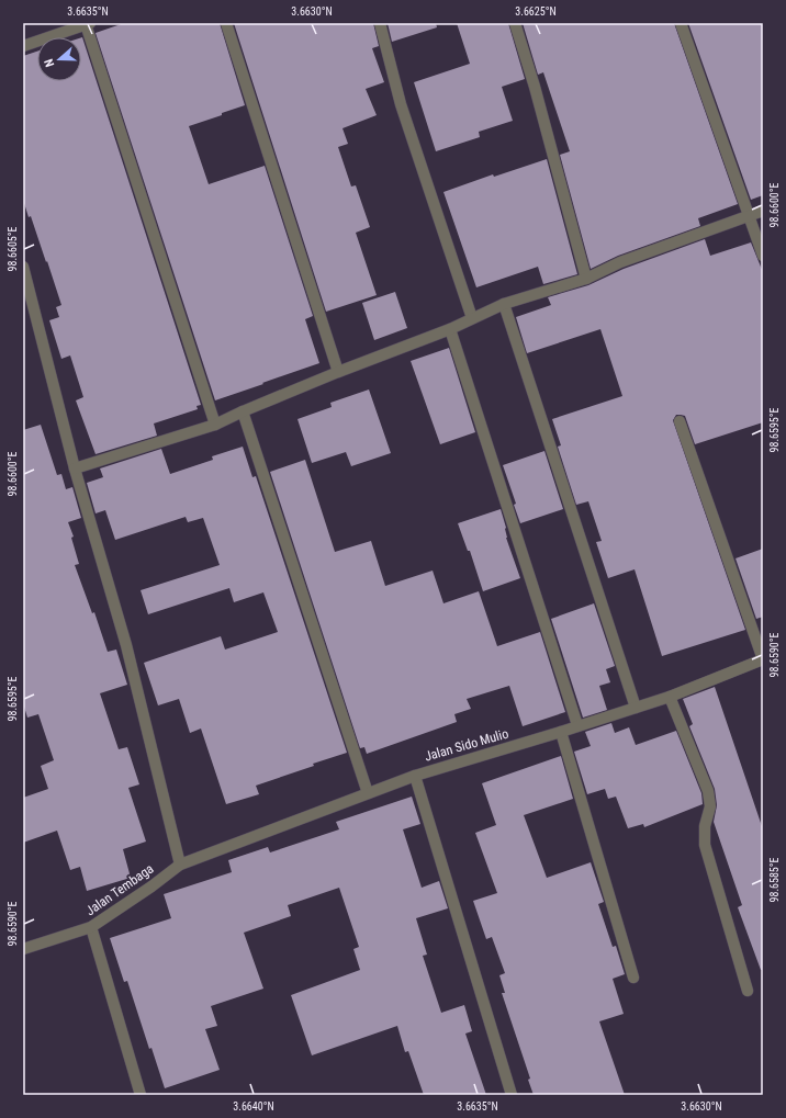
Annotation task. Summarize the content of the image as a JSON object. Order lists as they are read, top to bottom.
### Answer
{
  "streets": {
    "street": ["Jalan Sido Mulio", "Jalan Tembaga"]
  },
  "crossings": [
    ["Jalan Sido Mulio", "Jalan Tembaga"]
  ],
  "north": "left",
  "coordinates": [
    "3.6635°N",
    "3.6630°N",
    "3.6625°N",
    "98.6600°E",
    "98.6605°E",
    "98.6595°E",
    "98.6590°E",
    "98.6585°E",
    "3.6640°N"
  ]
}
